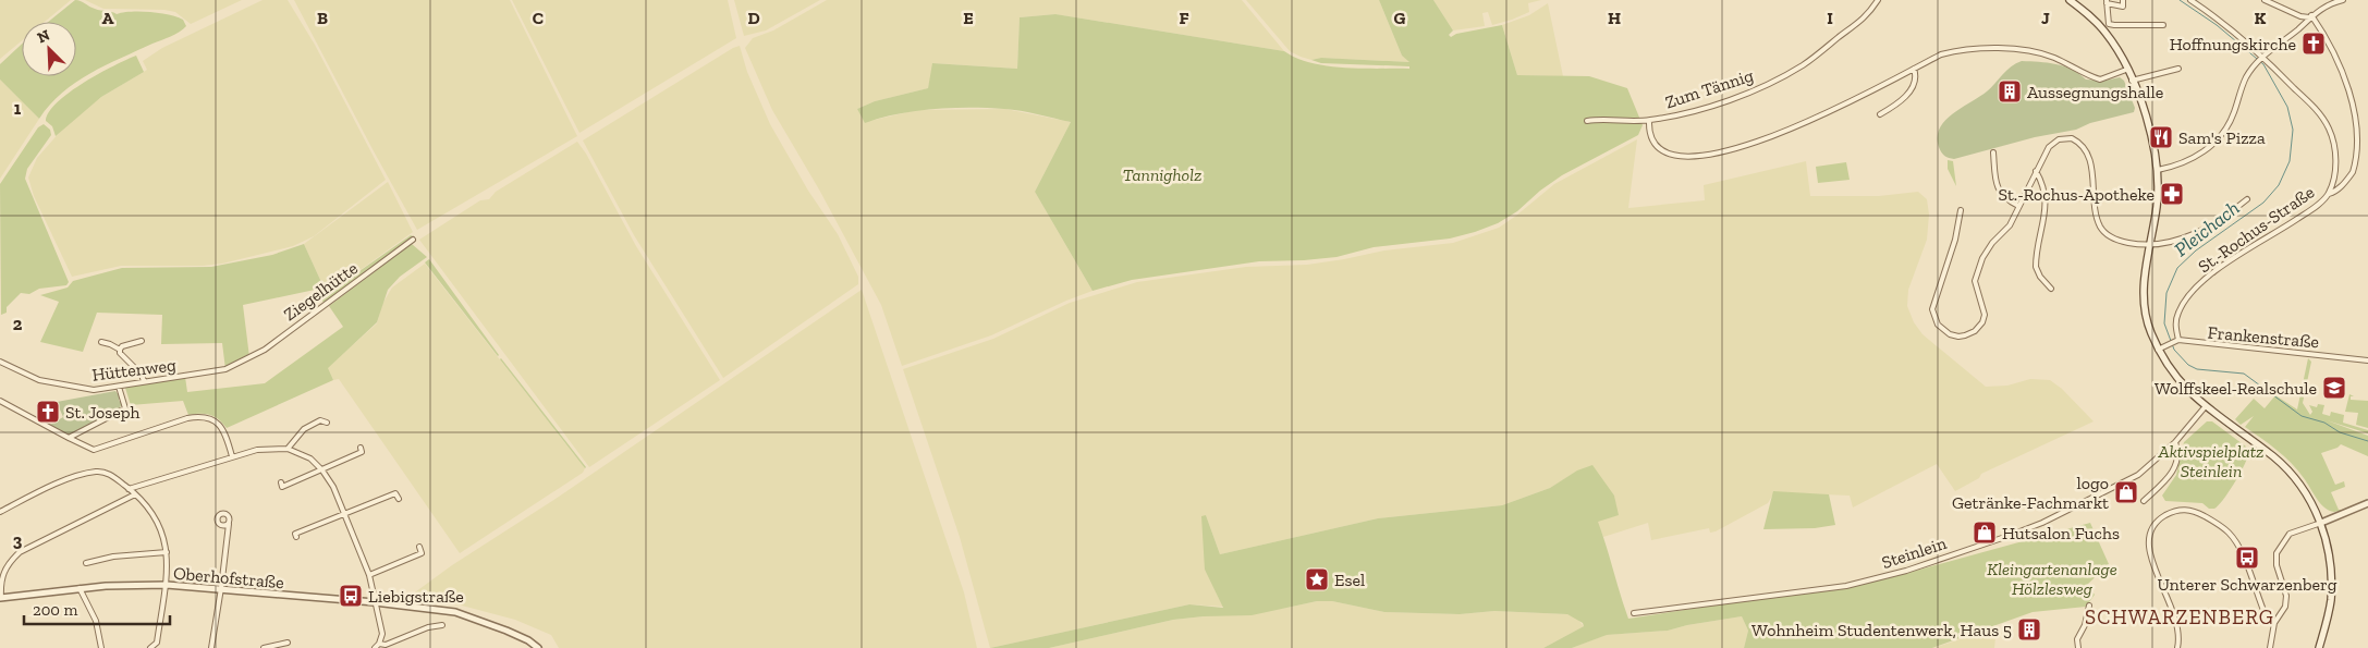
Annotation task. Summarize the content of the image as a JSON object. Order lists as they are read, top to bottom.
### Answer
{
  "streets": {
    "street": [
      "Zum Tännig",
      "St.-Rochus-Straße",
      "Ziegelhütte",
      "Frankenstraße",
      "Hüttenweg",
      "Steinlein",
      "Oberhofstraße"
    ]
  },
  "crossings": [
    ["St.-Rochus-Straße", "Frankenstraße"],
    ["Ziegelhütte", "Hüttenweg"]
  ],
  "districts": ["SCHWARZENBERG"],
  "water": ["Pleichach"],
  "parks": ["Tannigholz", "Aktivspielplatz Steinlein", "Kleingartenanlage Hölzlesweg"],
  "places": {
    "church": ["Hoffnungskirche", "St. Joseph"],
    "building": ["Aussegnungshalle", "Wohnheim Studentenwerk, Haus 5"],
    "restaurant": ["Sam's Pizza"],
    "pharmacy": ["St.-Rochus-Apotheke"],
    "school or university": ["Wolffskeel-Realschule"],
    "shop": ["logo Getränke-Fachmarkt", "Hutsalon Fuchs"],
    "bus stop": ["Unterer Schwarzenberg", "Liebigstraße"],
    "place": ["Esel"]
  },
  "scale_bar": "200 m",
  "north": "top left",
  "grid": {
    "columns": [
      "A",
      "B",
      "C",
      "D",
      "E",
      "F",
      "G",
      "H",
      "I",
      "J",
      "K"
    ],
    "rows": ["1", "2", "3"]
  }
}
